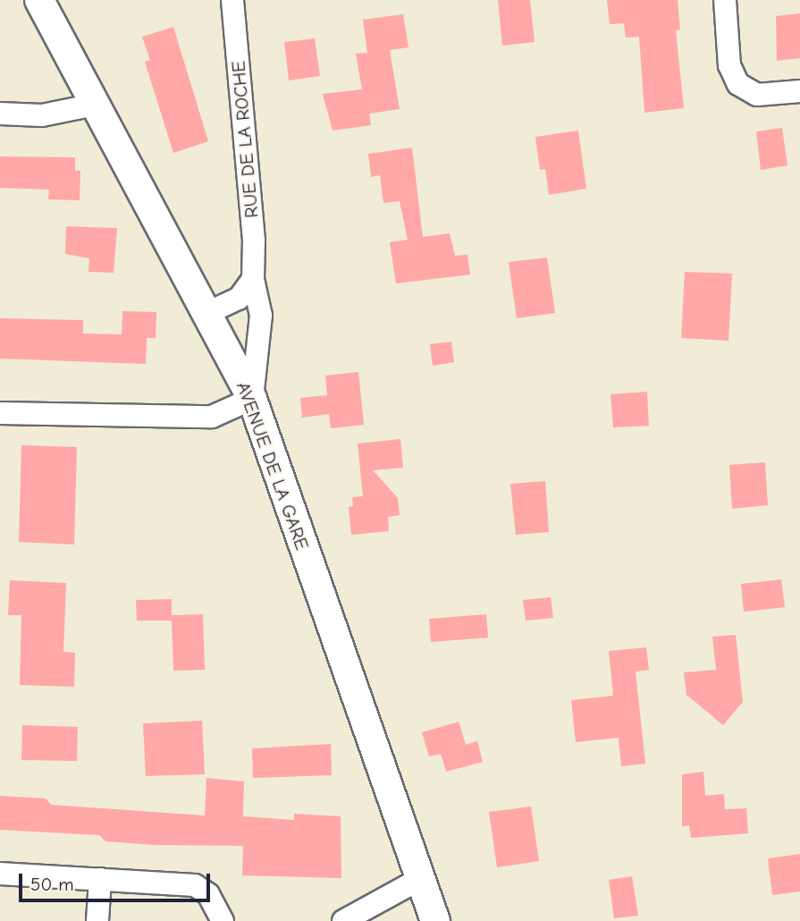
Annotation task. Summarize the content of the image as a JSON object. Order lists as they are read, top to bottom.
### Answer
{
  "streets": {
    "street": ["RUE DE LA ROCHE", "AVENUE DE LA GARE"]
  },
  "crossings": [
    ["RUE DE LA ROCHE", "AVENUE DE LA GARE"]
  ],
  "scale_bar": "50 m"
}
